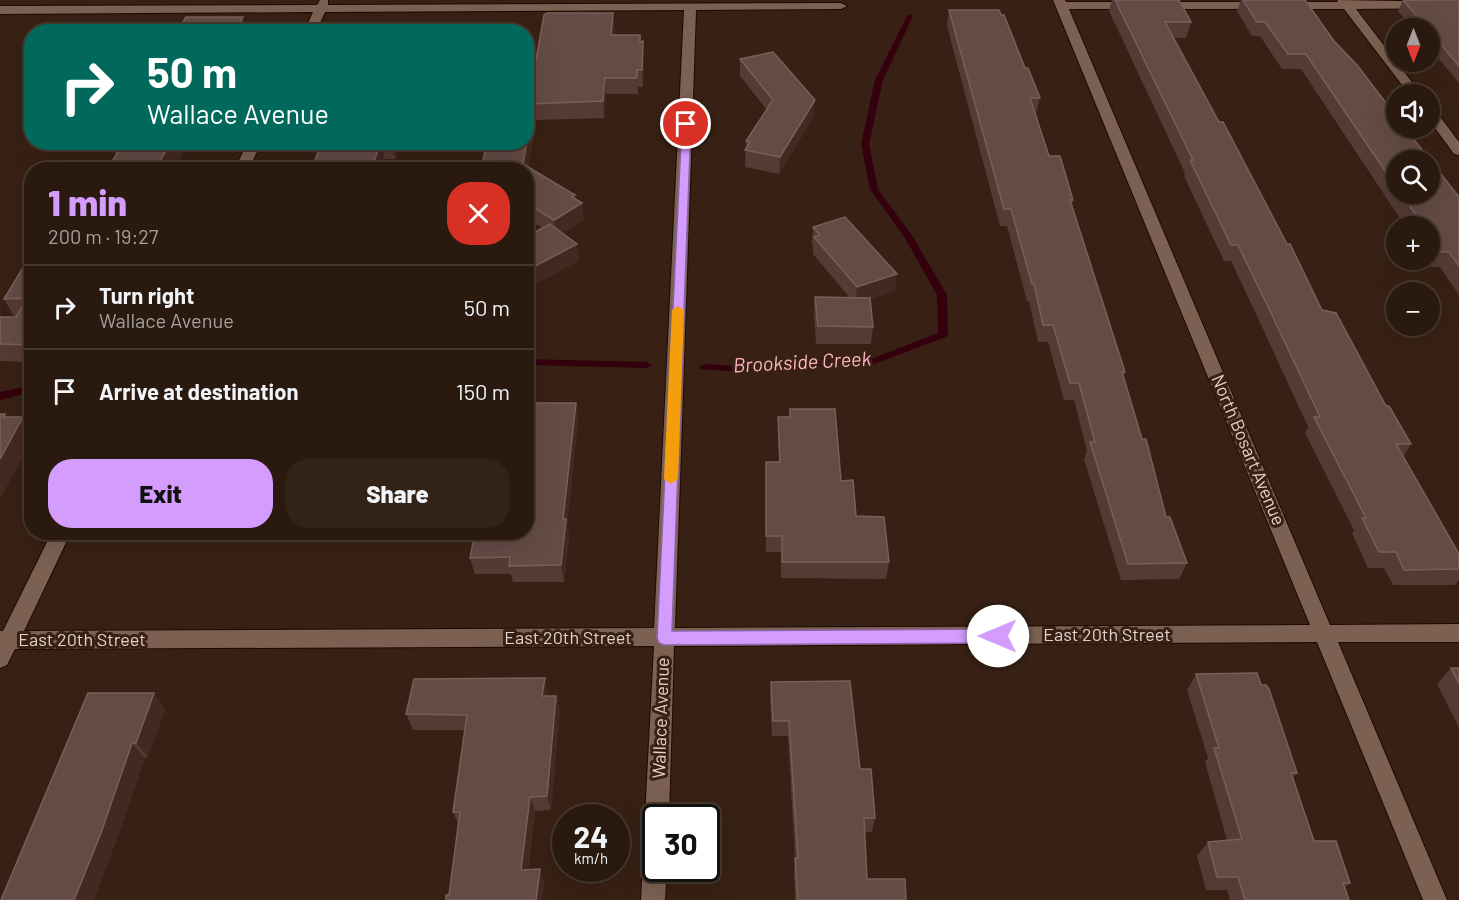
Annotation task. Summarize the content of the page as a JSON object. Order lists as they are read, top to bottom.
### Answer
{
  "streets": {
    "street": ["North Bosart Avenue", "East 20th Street", "Wallace Avenue"]
  },
  "crossings": [
    ["North Bosart Avenue", "East 20th Street"],
    ["East 20th Street", "Wallace Avenue"]
  ],
  "water": ["Brookside Creek"],
  "north": "bottom",
  "page": {
    "map_buttons": ["+", "−"],
    "turn": ["50 m", "Wallace Avenue"],
    "heading": ["1 min", "200 m · 19:27"],
    "list": [
      {
        "name": "Turn right",
        "note": "Wallace Avenue",
        "value": "50 m"
      },
      {
        "name": "Arrive at destination",
        "value": "150 m"
      }
    ],
    "buttons": ["Exit", "Share"],
    "speed": "24 km/h",
    "limit": "30"
  }
}
